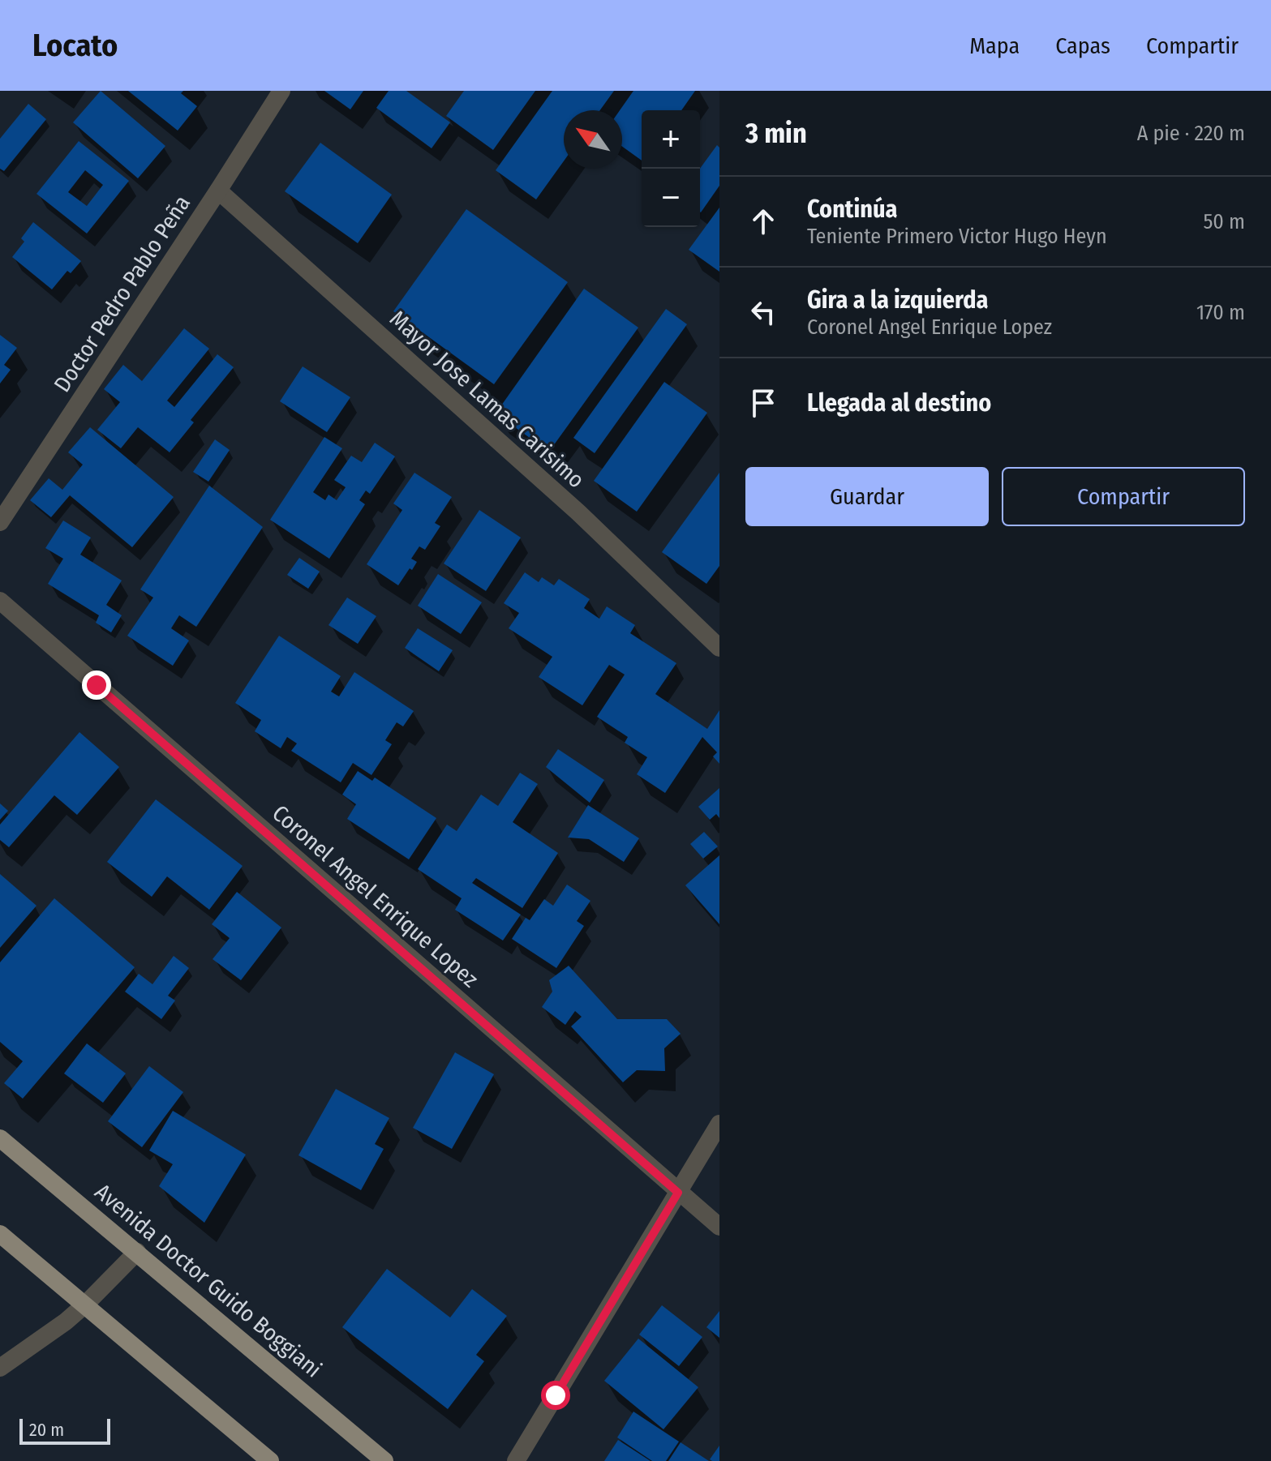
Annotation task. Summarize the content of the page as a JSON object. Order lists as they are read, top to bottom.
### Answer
{
  "streets": {
    "main road": ["Avenida Doctor Guido Boggiani"],
    "street": ["Doctor Pedro Pablo Peña", "Mayor Jose Lamas Carisimo", "Coronel Angel Enrique Lopez"]
  },
  "crossings": [
    ["Doctor Pedro Pablo Peña", "Mayor Jose Lamas Carisimo"]
  ],
  "scale_bar": "20 m",
  "north": "top left",
  "page": {
    "header": "Locato",
    "nav": ["Mapa", "Capas", "Compartir"],
    "heading": ["3 min", "A pie · 220 m"],
    "map_buttons": ["+", "−"],
    "list": [
      ["Continúa", "Teniente Primero Victor Hugo Heyn", "50 m"],
      ["Gira a la izquierda", "Coronel Angel Enrique Lopez", "170 m"],
      "Llegada al destino"
    ],
    "buttons": ["Guardar", "Compartir"],
    "scale": "20 m"
  }
}
